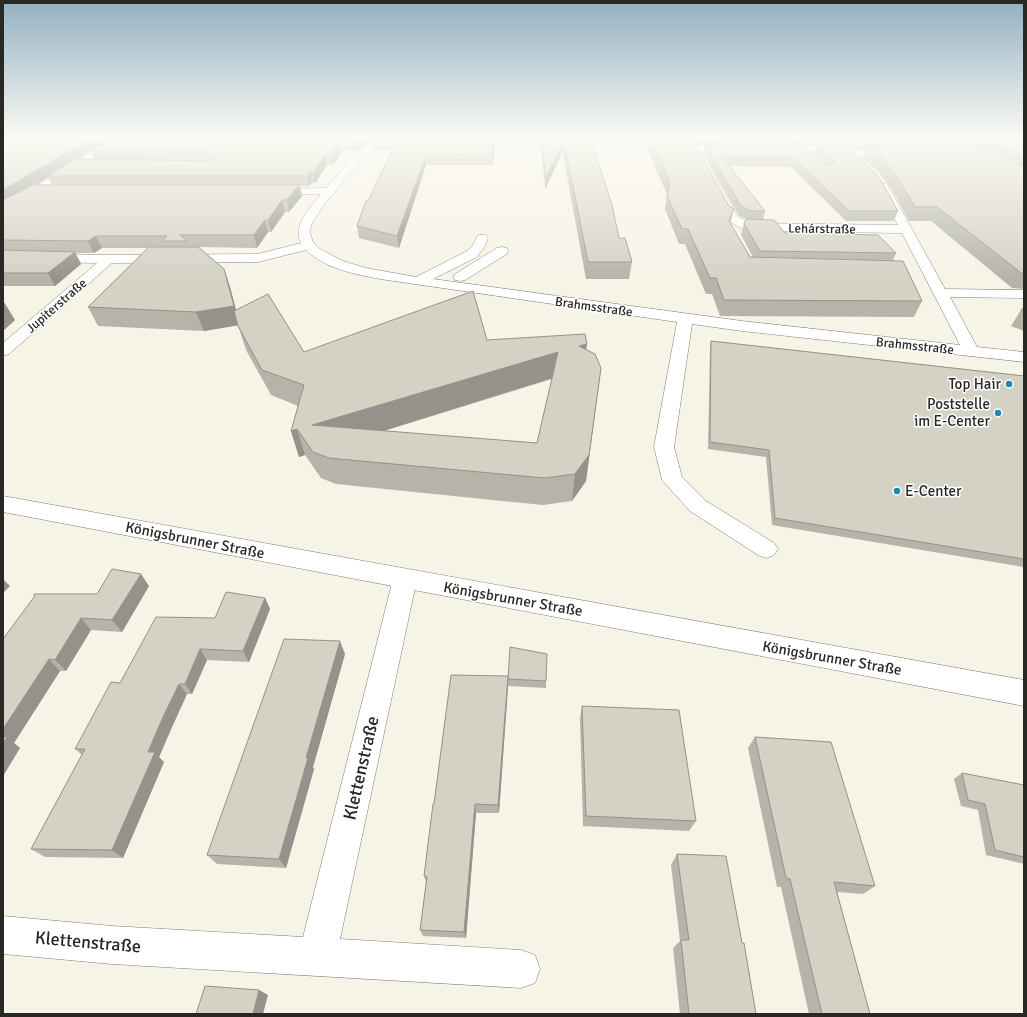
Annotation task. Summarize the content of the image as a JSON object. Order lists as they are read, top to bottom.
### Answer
{
  "streets": {
    "street": [
      "Lehárstraße",
      "Jupiterstraße",
      "Brahmsstraße",
      "Königsbrunner Straße",
      "Klettenstraße"
    ]
  },
  "crossings": [
    ["Jupiterstraße", "Brahmsstraße"],
    ["Königsbrunner Straße", "Klettenstraße"]
  ],
  "places": ["Top Hair", "Poststelle im E-Center", "E-Center"]
}
